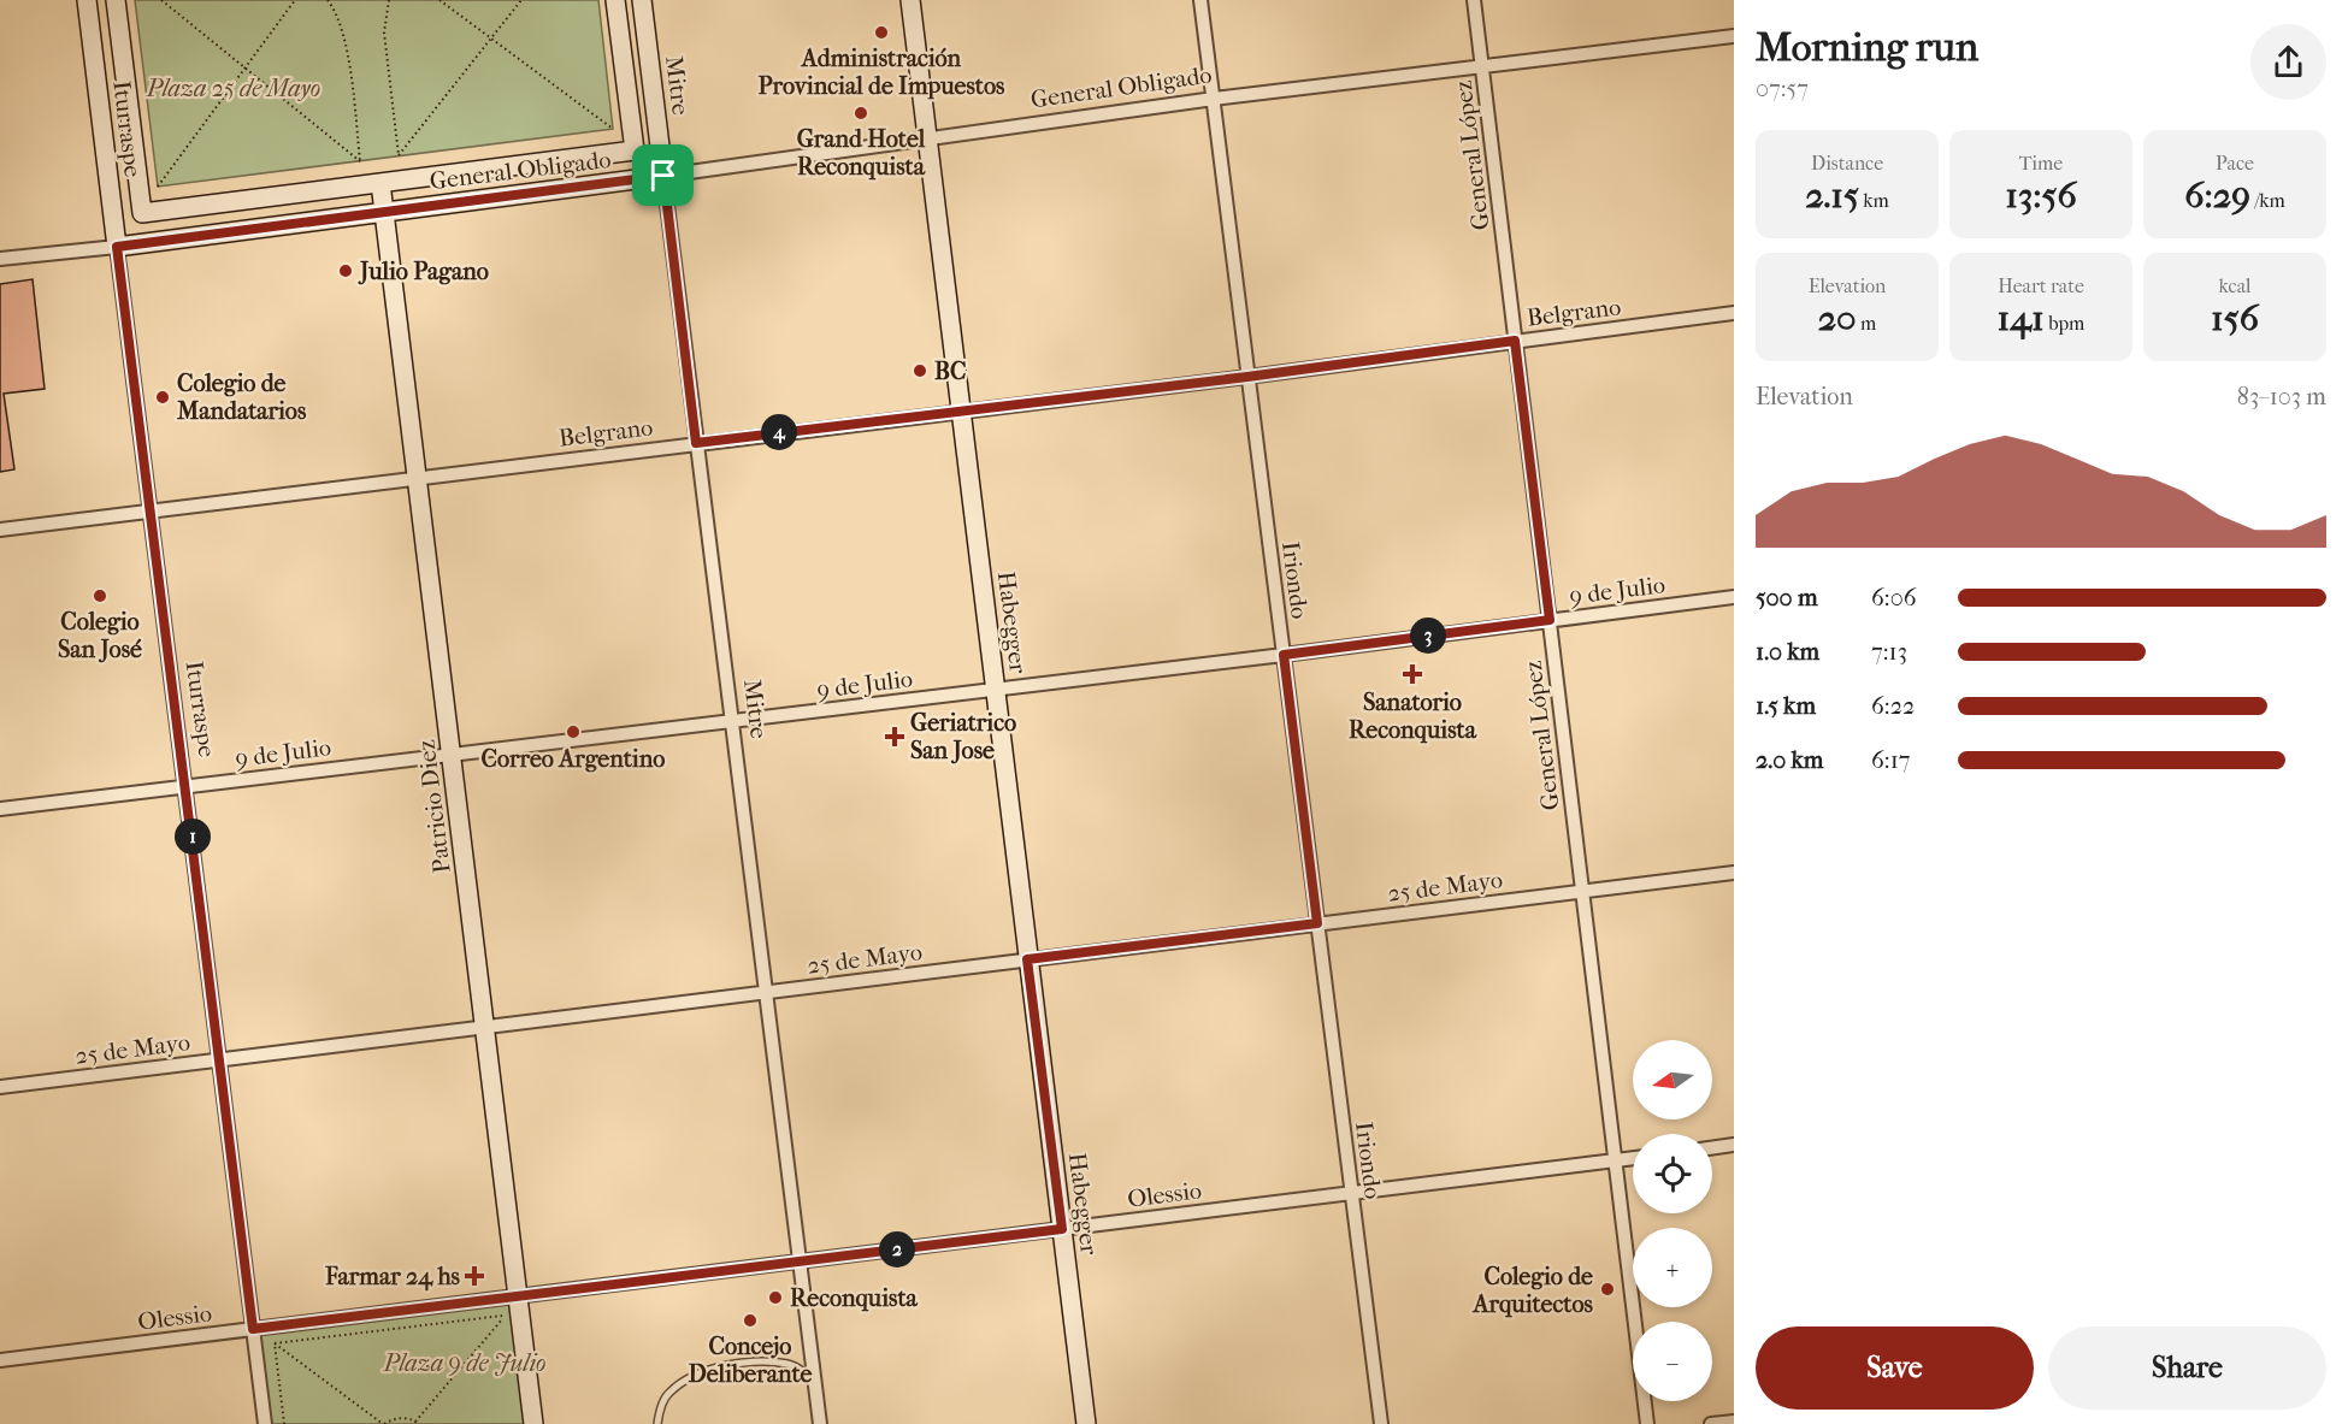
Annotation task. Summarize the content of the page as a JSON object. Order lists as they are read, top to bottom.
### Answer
{
  "streets": {
    "main road": [
      "Mitre",
      "General Obligado",
      "Iturraspe",
      "Habegger",
      "Patricio Diez"
    ],
    "street": [
      "General López",
      "Belgrano",
      "Iriondo",
      "9 de Julio",
      "25 de Mayo",
      "Olessio"
    ]
  },
  "crossings": [
    ["Mitre", "General Obligado"],
    ["Mitre", "Belgrano"],
    ["Mitre", "9 de Julio"],
    ["Mitre", "25 de Mayo"],
    ["Mitre", "Olessio"],
    ["General Obligado", "Iturraspe"],
    ["General Obligado", "General López"],
    ["General Obligado", "Iriondo"],
    ["General Obligado", "Habegger"],
    ["General Obligado", "Patricio Diez"],
    ["Iturraspe", "Belgrano"],
    ["Iturraspe", "9 de Julio"],
    ["Iturraspe", "Patricio Diez"],
    ["Iturraspe", "25 de Mayo"],
    ["Iturraspe", "Olessio"],
    ["General López", "Belgrano"],
    ["General López", "9 de Julio"],
    ["General López", "25 de Mayo"],
    ["General López", "Olessio"],
    ["Belgrano", "Iriondo"],
    ["Belgrano", "Habegger"],
    ["Belgrano", "Patricio Diez"],
    ["Iriondo", "9 de Julio"],
    ["Iriondo", "25 de Mayo"],
    ["Iriondo", "Olessio"],
    ["9 de Julio", "Habegger"],
    ["9 de Julio", "Patricio Diez"],
    ["Habegger", "25 de Mayo"],
    ["Habegger", "Olessio"],
    ["Patricio Diez", "25 de Mayo"],
    ["Patricio Diez", "Olessio"]
  ],
  "parks": ["Plaza 25 de Mayo", "Plaza 9 de Julio"],
  "places": {
    "other": [
      "Administración Provincial de Impuestos",
      "Grand Hotel Reconquista",
      "Julio Pagano",
      "BC",
      "Colegio de Mandatarios",
      "Colegio San José",
      "Correo Argentino",
      "Colegio de Arquitectos",
      "Reconquista",
      "Concejo Deliberante"
    ],
    "health": ["Sanatorio Reconquista", "Geriatrico San Jose", "Farmar 24 hs"]
  },
  "north": "left",
  "page": {
    "heading": ["Morning run", "07:57"],
    "stats": [
      ["Distance", "2.15 km"],
      ["Time", "13:56"],
      ["Pace", "6:29 /km"],
      ["Elevation", "20 m"],
      ["Heart rate", "141 bpm"],
      ["kcal", "156"]
    ],
    "chart": ["Elevation", "83–103 m"],
    "pins": [
      "4",
      "3",
      "1",
      "2"
    ],
    "list": [
      {
        "name": "500 m",
        "note": "6:06"
      },
      {
        "name": "1.0 km",
        "note": "7:13"
      },
      {
        "name": "1.5 km",
        "note": "6:22"
      },
      {
        "name": "2.0 km",
        "note": "6:17"
      }
    ],
    "map_buttons": ["+", "−"],
    "buttons": ["Save", "Share"]
  }
}
